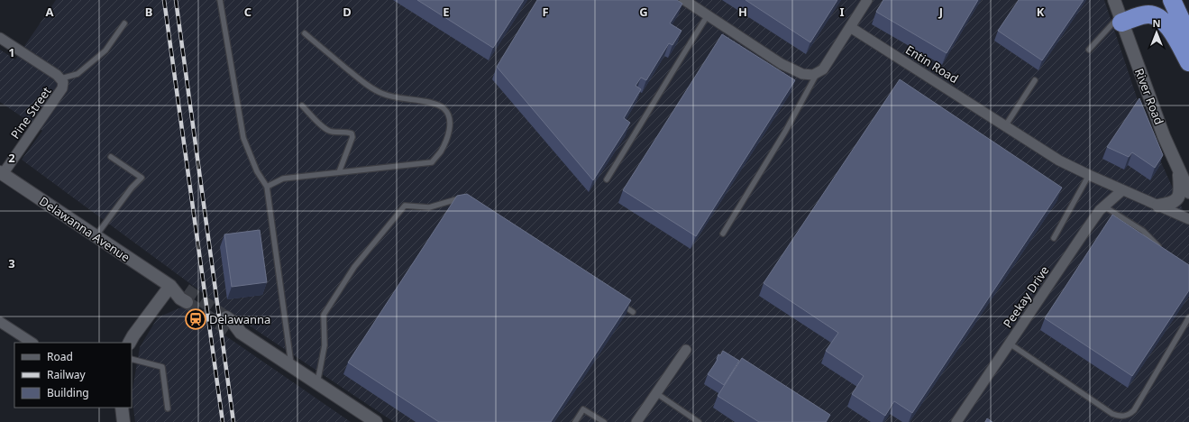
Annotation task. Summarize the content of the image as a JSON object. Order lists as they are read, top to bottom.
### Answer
{
  "streets": {
    "street": [
      "Entin Road",
      "River Road",
      "Pine Street",
      "Delawanna Avenue",
      "Peekay Drive"
    ]
  },
  "crossings": [
    ["Entin Road", "Peekay Drive"],
    ["Pine Street", "Delawanna Avenue"]
  ],
  "places": {
    "station": ["Delawanna"]
  },
  "legend": ["Road", "Railway", "Building"],
  "north": "top",
  "grid": {
    "columns": [
      "A",
      "B",
      "C",
      "D",
      "E",
      "F",
      "G",
      "H",
      "I",
      "J",
      "K"
    ],
    "rows": ["1", "2", "3"]
  }
}
